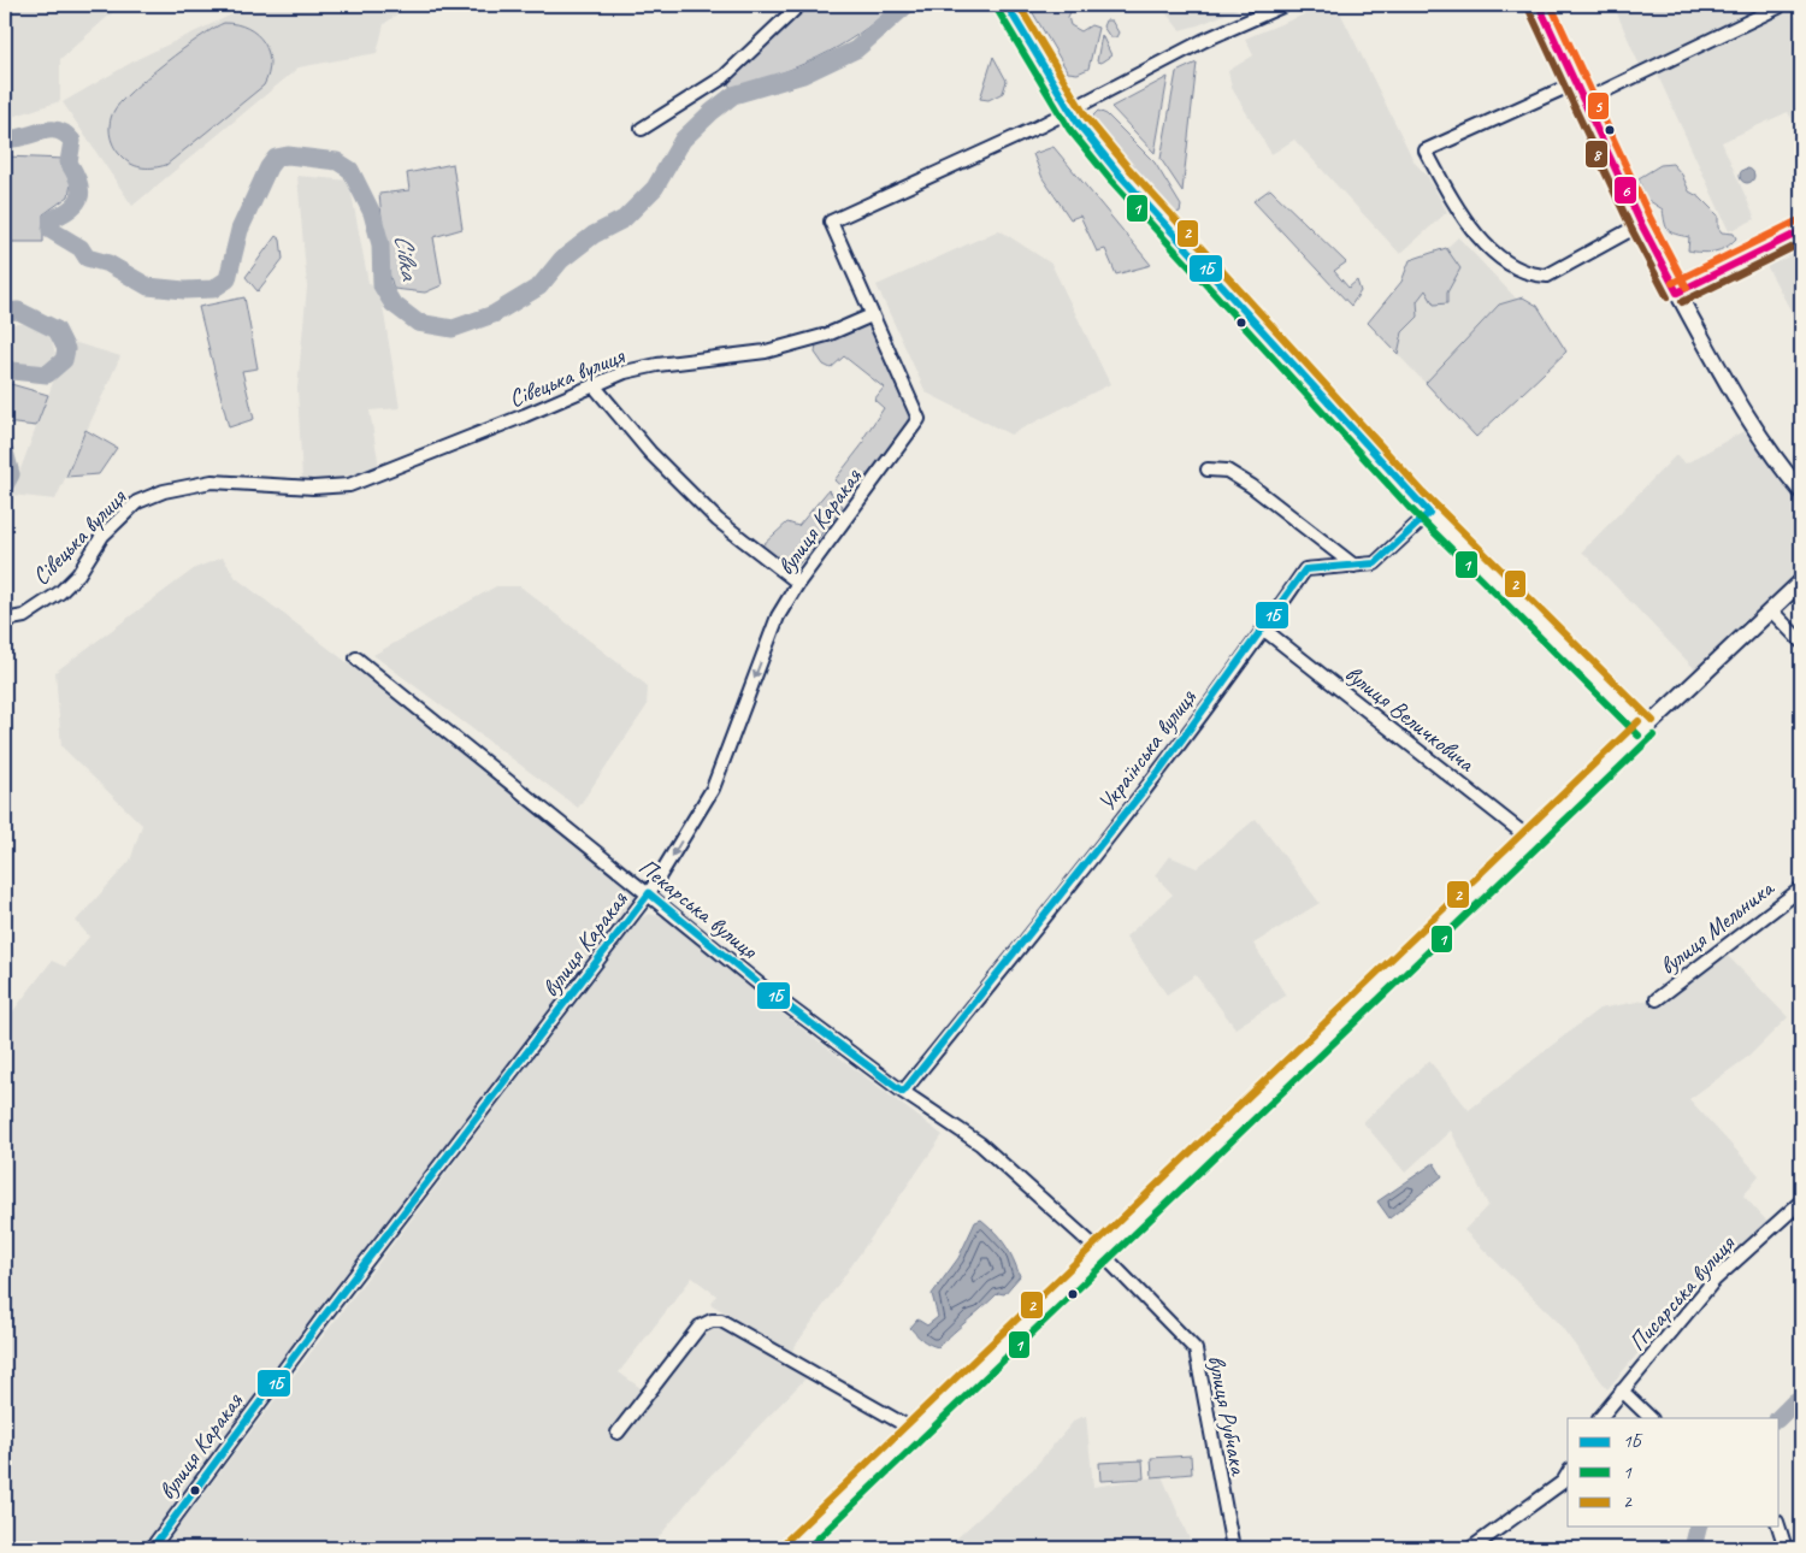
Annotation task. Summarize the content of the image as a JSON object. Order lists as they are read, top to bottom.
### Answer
{
  "streets": {
    "street": [
      "Сівецька вулиця",
      "вулиця Каракая",
      "вулиця Величковича",
      "Українська вулиця",
      "Пекарська вулиця",
      "вулиця Мельника",
      "Писарська вулиця",
      "вулиця Рубчака"
    ]
  },
  "crossings": [
    ["Сівецька вулиця", "вулиця Каракая"],
    ["вулиця Каракая", "Пекарська вулиця"],
    ["вулиця Величковича", "Українська вулиця"],
    ["Українська вулиця", "Пекарська вулиця"],
    ["Пекарська вулиця", "вулиця Рубчака"]
  ],
  "water": ["Сівка"],
  "lines": [
    "transit line 1Б",
    "transit line 2",
    "transit line 6",
    "transit line 5",
    "transit line 8",
    "transit line 1"
  ],
  "legend": ["1Б", "1", "2"]
}
